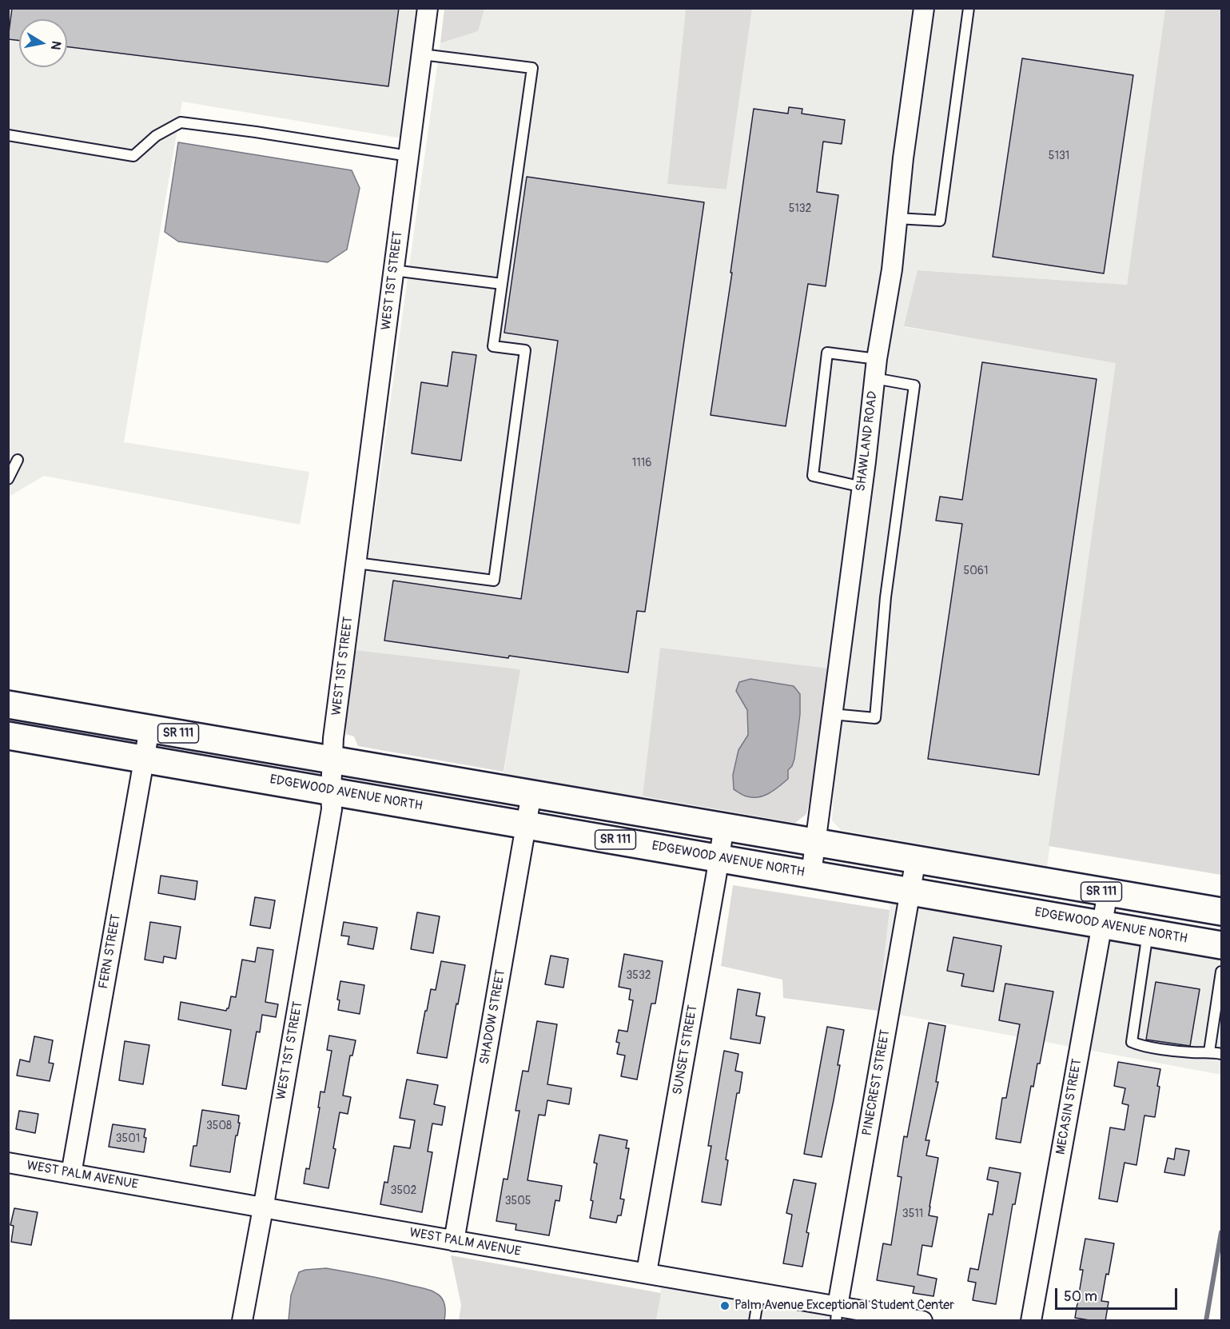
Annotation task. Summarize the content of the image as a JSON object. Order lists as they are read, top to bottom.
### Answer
{
  "streets": {
    "main road": ["SR 111", "EDGEWOOD AVENUE NORTH"],
    "street": [
      "WEST 1ST STREET",
      "SHAWLAND ROAD",
      "FERN STREET",
      "SHADOW STREET",
      "SUNSET STREET",
      "PINECREST STREET",
      "MECASIN STREET",
      "WEST PALM AVENUE"
    ]
  },
  "crossings": [
    ["WEST 1ST STREET", "SR 111"],
    ["WEST 1ST STREET", "EDGEWOOD AVENUE NORTH"],
    ["WEST 1ST STREET", "WEST PALM AVENUE"],
    ["SHAWLAND ROAD", "SR 111"],
    ["SHAWLAND ROAD", "EDGEWOOD AVENUE NORTH"],
    ["SR 111", "FERN STREET"],
    ["SR 111", "SHADOW STREET"],
    ["SR 111", "SUNSET STREET"],
    ["SR 111", "PINECREST STREET"],
    ["SR 111", "MECASIN STREET"],
    ["EDGEWOOD AVENUE NORTH", "FERN STREET"],
    ["EDGEWOOD AVENUE NORTH", "SHADOW STREET"],
    ["EDGEWOOD AVENUE NORTH", "SUNSET STREET"],
    ["EDGEWOOD AVENUE NORTH", "PINECREST STREET"],
    ["EDGEWOOD AVENUE NORTH", "MECASIN STREET"],
    ["FERN STREET", "WEST PALM AVENUE"],
    ["SHADOW STREET", "WEST PALM AVENUE"],
    ["SUNSET STREET", "WEST PALM AVENUE"],
    ["PINECREST STREET", "WEST PALM AVENUE"]
  ],
  "places": ["Palm Avenue Exceptional Student Center"],
  "house_numbers": [
    "5131",
    "5132",
    "1116",
    "5061",
    "3532",
    "3508",
    "3501",
    "3502",
    "3505",
    "3511"
  ],
  "scale_bar": "50 m",
  "north": "right"
}
